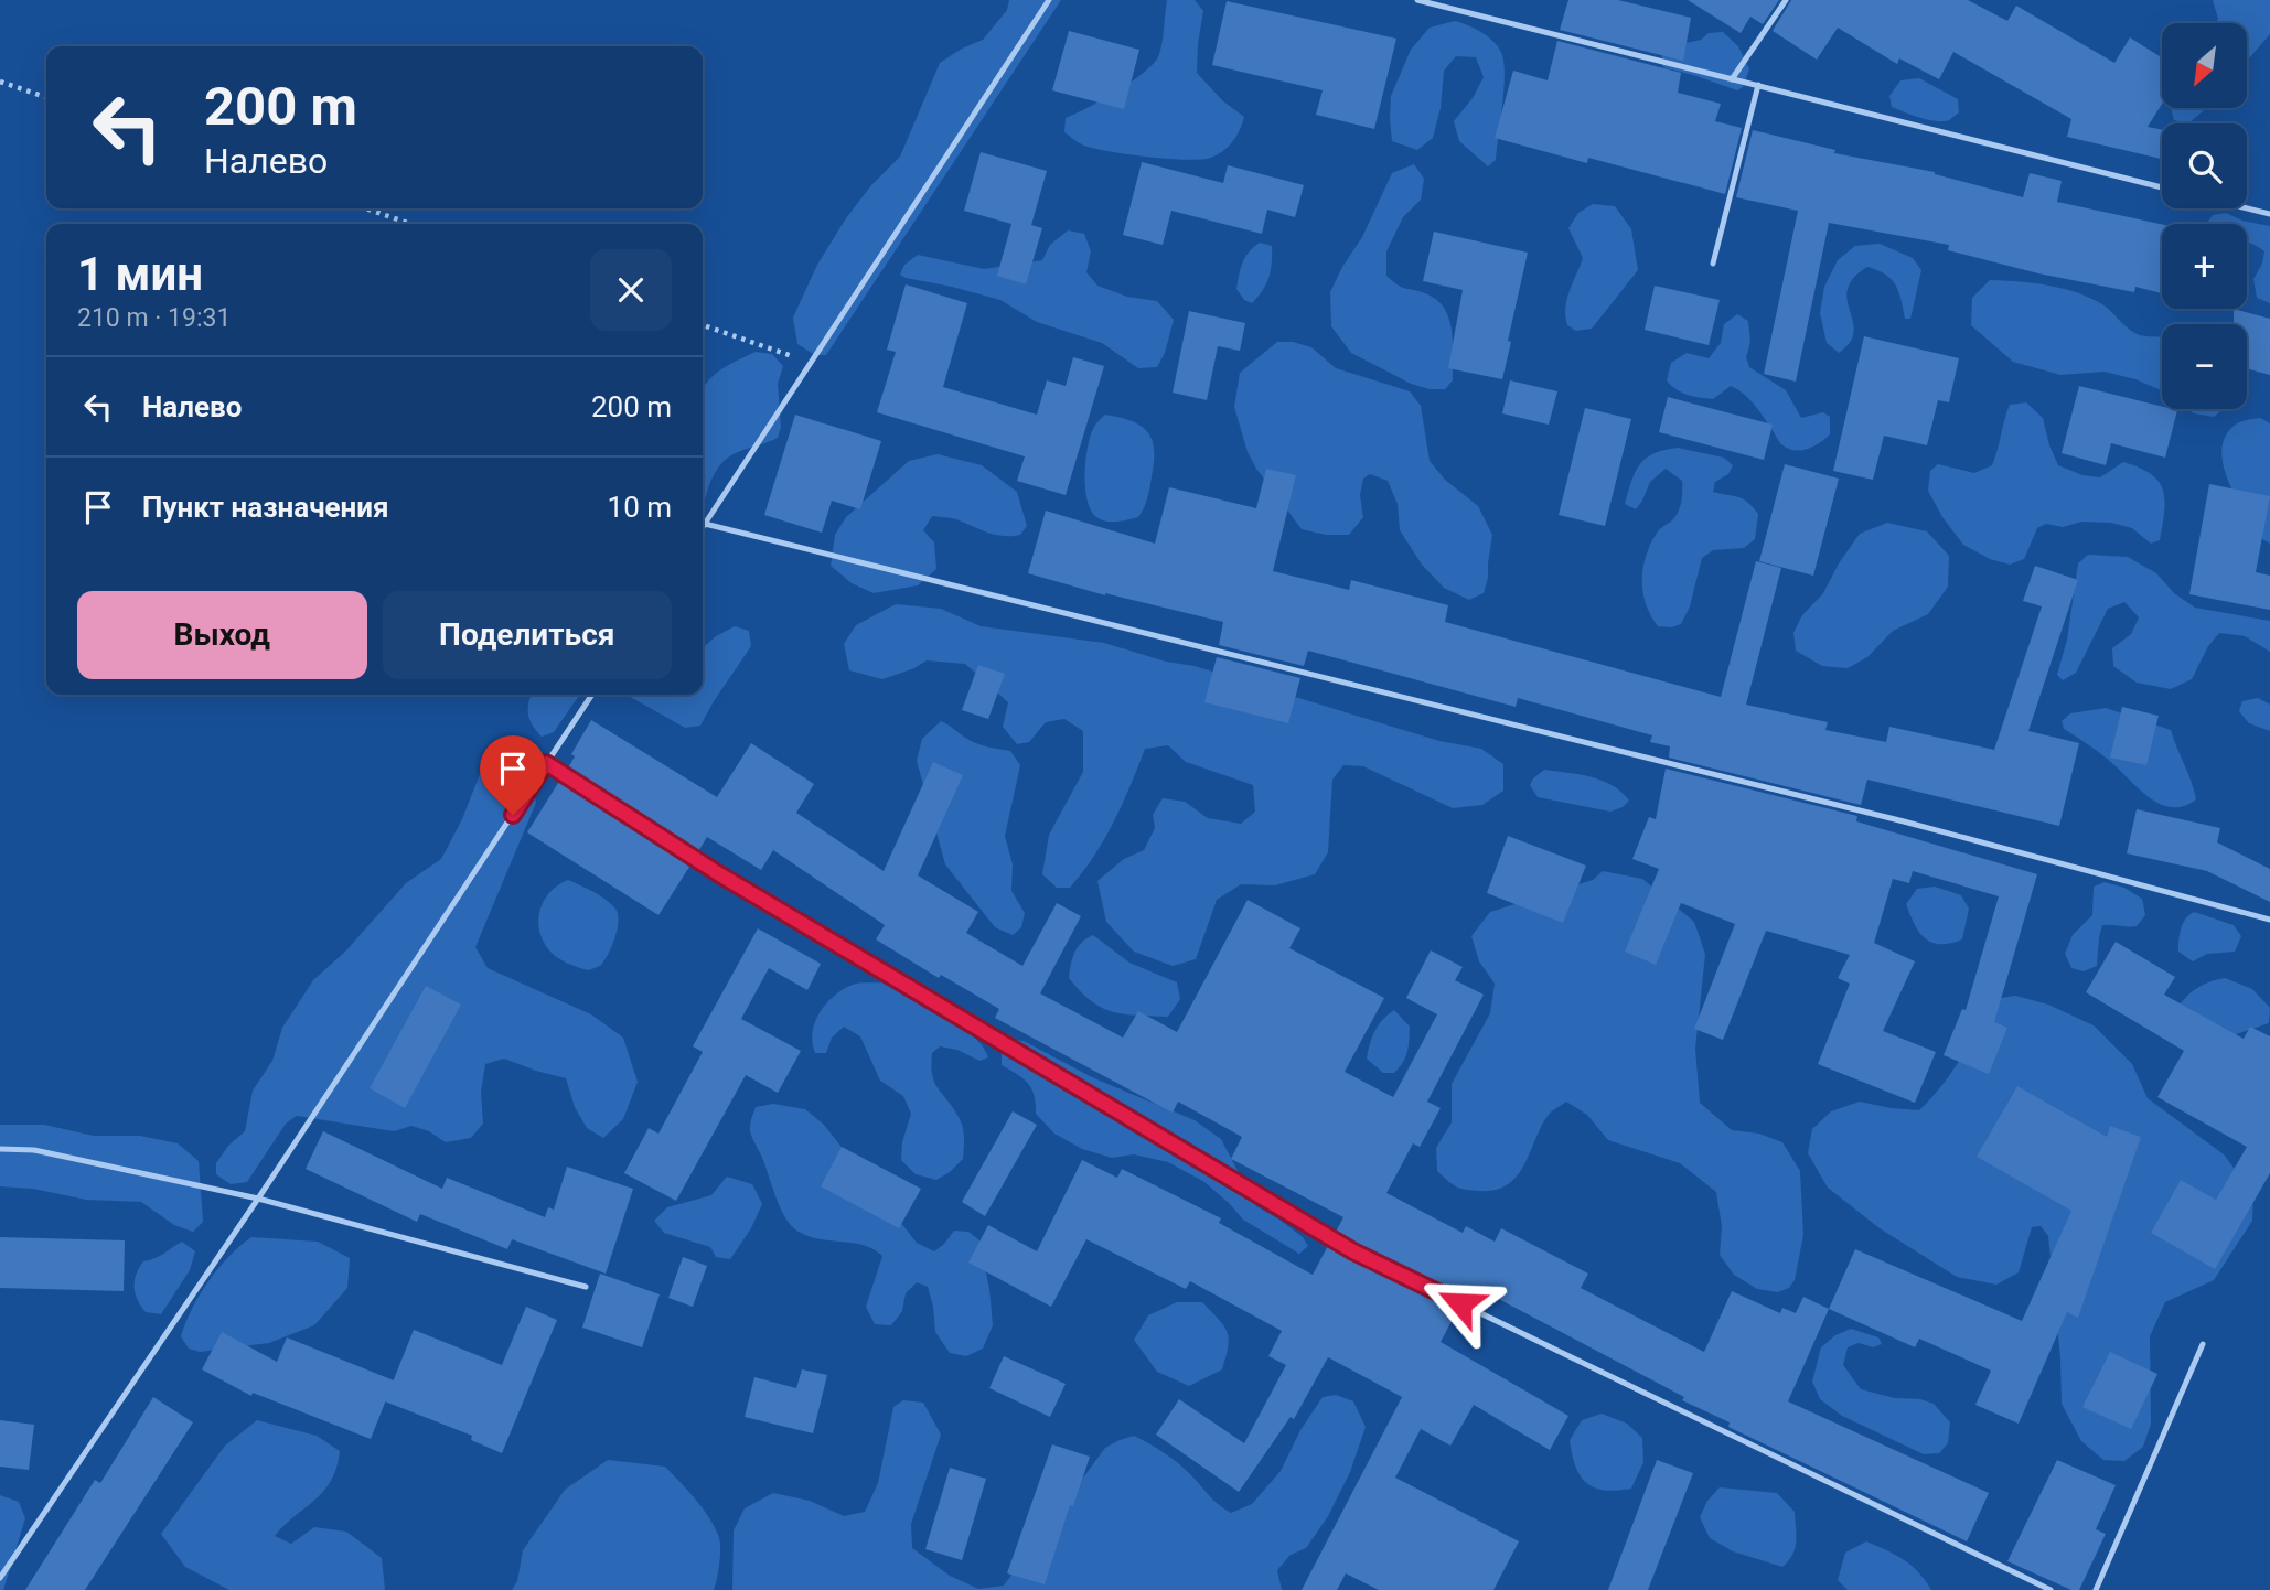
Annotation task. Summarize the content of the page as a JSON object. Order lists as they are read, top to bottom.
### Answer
{
  "north": "bottom left",
  "page": {
    "map_buttons": ["+", "−"],
    "turn": ["200 m", "Налево"],
    "heading": ["1 мин", "210 m · 19:31"],
    "list": [
      {
        "name": "Налево",
        "value": "200 m"
      },
      {
        "name": "Пункт назначения",
        "value": "10 m"
      }
    ],
    "buttons": ["Выход", "Поделиться"]
  }
}
